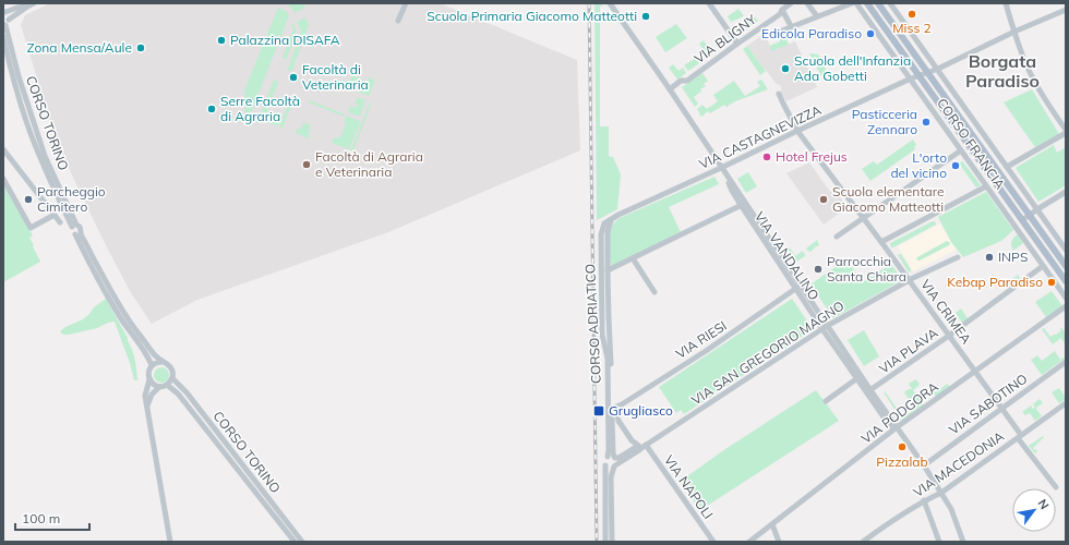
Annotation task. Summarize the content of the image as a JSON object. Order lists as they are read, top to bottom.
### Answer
{
  "streets": {
    "main road": ["CORSO FRANCIA"],
    "street": [
      "VIA BLIGNY",
      "CORSO TORINO",
      "VIA CASTAGNEVIZZA",
      "VIA VANDALINO",
      "VIA CRIMEA",
      "CORSO ADRIATICO",
      "VIA RIESI",
      "VIA PLAVA",
      "VIA SAN GREGORIO MAGNO",
      "VIA SABOTINO",
      "VIA PODGORA",
      "VIA MACEDONIA",
      "VIA NAPOLI"
    ]
  },
  "crossings": [
    ["VIA BLIGNY", "VIA VANDALINO"],
    ["VIA CASTAGNEVIZZA", "CORSO FRANCIA"],
    ["VIA CASTAGNEVIZZA", "VIA VANDALINO"],
    ["VIA CASTAGNEVIZZA", "VIA CRIMEA"],
    ["VIA CASTAGNEVIZZA", "CORSO ADRIATICO"],
    ["CORSO FRANCIA", "VIA PLAVA"],
    ["VIA VANDALINO", "CORSO ADRIATICO"],
    ["VIA VANDALINO", "VIA RIESI"],
    ["VIA VANDALINO", "VIA PLAVA"],
    ["VIA VANDALINO", "VIA SAN GREGORIO MAGNO"],
    ["VIA VANDALINO", "VIA SABOTINO"],
    ["VIA VANDALINO", "VIA PODGORA"],
    ["VIA VANDALINO", "VIA MACEDONIA"],
    ["VIA CRIMEA", "VIA PLAVA"],
    ["VIA CRIMEA", "VIA SAN GREGORIO MAGNO"],
    ["VIA CRIMEA", "VIA SABOTINO"],
    ["VIA CRIMEA", "VIA PODGORA"],
    ["VIA CRIMEA", "VIA MACEDONIA"],
    ["CORSO ADRIATICO", "VIA RIESI"],
    ["CORSO ADRIATICO", "VIA SAN GREGORIO MAGNO"],
    ["VIA RIESI", "VIA NAPOLI"],
    ["VIA SAN GREGORIO MAGNO", "VIA NAPOLI"]
  ],
  "districts": ["Borgata Paradiso"],
  "places": {
    "other": [
      "Miss 2",
      "Scuola Primaria Giacomo Matteotti",
      "Edicola Paradiso",
      "Palazzina DISAFA",
      "Zona Mensa/Aule",
      "Scuola dell'Infanzia Ada Gobetti",
      "Facoltà di Veterinaria",
      "Serre Facoltà di Agraria",
      "Pasticceria Zennaro",
      "Hotel Frejus",
      "Facoltà di Agraria e Veterinaria",
      "L'orto del vicino",
      "Parcheggio Cimitero",
      "Scuola elementare Giacomo Matteotti",
      "INPS",
      "Parrocchia Santa Chiara",
      "Kebap Paradiso",
      "Pizzalab"
    ],
    "transit": ["Grugliasco"]
  },
  "scale_bar": "100 m",
  "north": "top right"
}
